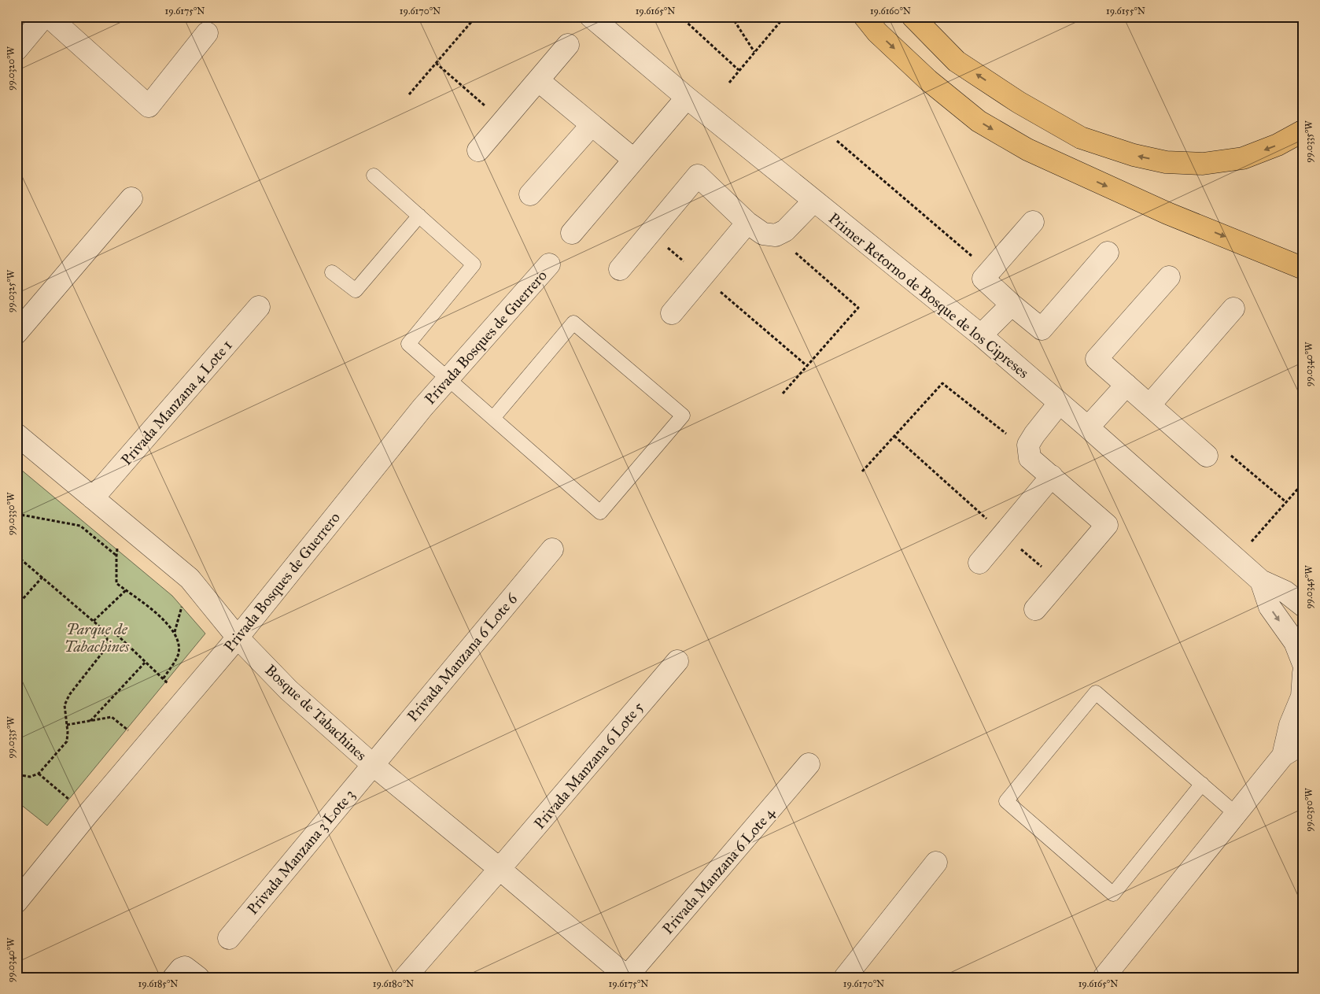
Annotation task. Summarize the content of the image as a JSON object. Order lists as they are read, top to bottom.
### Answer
{
  "streets": {
    "street": [
      "Primer Retorno de Bosque de los Cipreses",
      "Privada Bosques de Guerrero",
      "Privada Manzana 4 Lote 1",
      "Privada Manzana 6 Lote 6",
      "Bosque de Tabachines",
      "Privada Manzana 6 Lote 5",
      "Privada Manzana 3 Lote 3",
      "Privada Manzana 6 Lote 4"
    ]
  },
  "crossings": [
    ["Privada Bosques de Guerrero", "Bosque de Tabachines"],
    ["Privada Manzana 4 Lote 1", "Bosque de Tabachines"],
    ["Privada Manzana 6 Lote 6", "Bosque de Tabachines"],
    ["Privada Manzana 6 Lote 6", "Privada Manzana 3 Lote 3"],
    ["Bosque de Tabachines", "Privada Manzana 6 Lote 5"],
    ["Bosque de Tabachines", "Privada Manzana 3 Lote 3"],
    ["Bosque de Tabachines", "Privada Manzana 6 Lote 4"]
  ],
  "parks": ["Parque de Tabachines"],
  "coordinates": [
    "19.6175°N",
    "19.6170°N",
    "19.6165°N",
    "19.6160°N",
    "19.6155°N",
    "99.0320°W",
    "99.0335°W",
    "99.0325°W",
    "99.0340°W",
    "99.0330°W",
    "99.0345°W",
    "99.0350°W",
    "19.6185°N",
    "19.6180°N"
  ]
}
